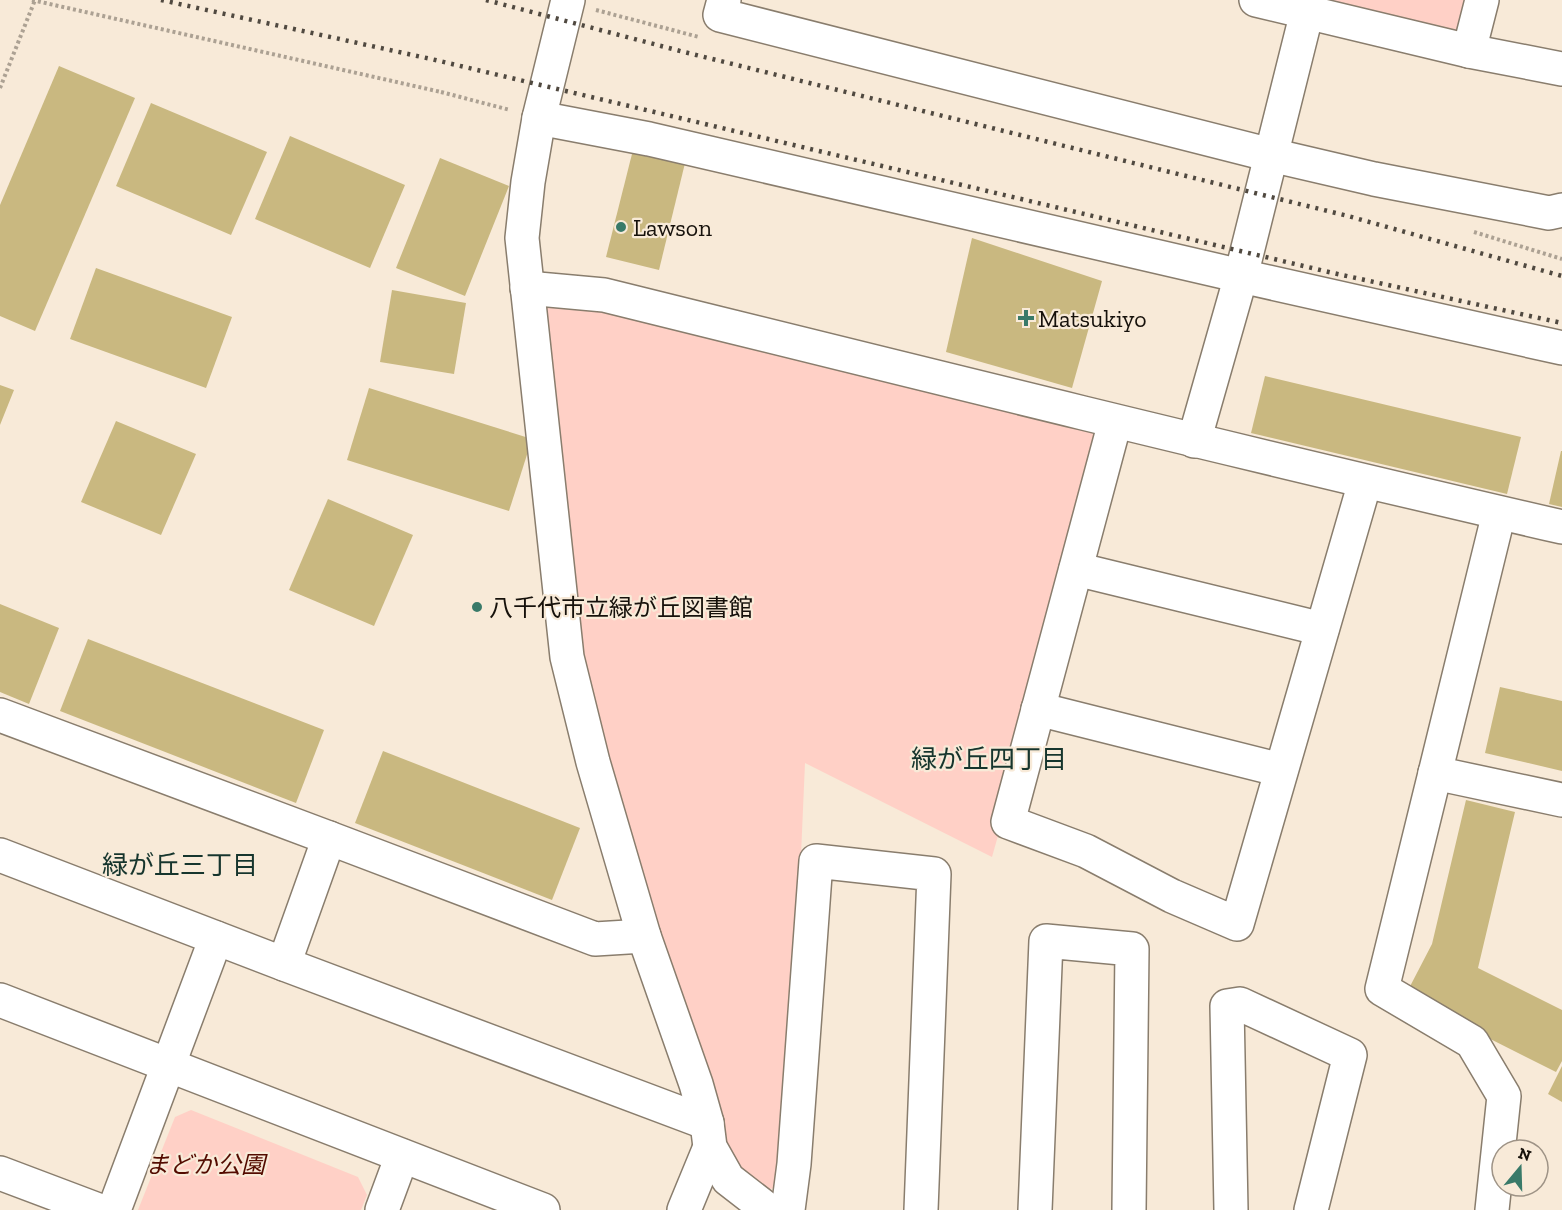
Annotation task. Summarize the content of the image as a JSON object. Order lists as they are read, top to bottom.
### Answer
{
  "districts": ["緑が丘四丁目", "緑が丘三丁目"],
  "parks": ["まどか公園"],
  "places": {
    "other": ["Lawson", "八千代市立緑が丘図書館"],
    "health": ["Matsukiyo"]
  },
  "north": "top"
}
